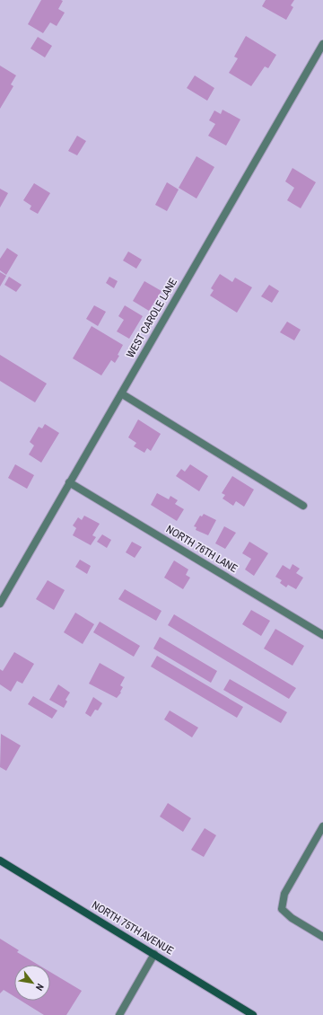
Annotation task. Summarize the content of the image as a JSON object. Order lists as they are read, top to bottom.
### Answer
{
  "streets": {
    "main road": ["NORTH 75TH AVENUE"],
    "street": ["WEST CAROLE LANE", "NORTH 76TH LANE"]
  },
  "crossings": [
    ["WEST CAROLE LANE", "NORTH 76TH LANE"]
  ],
  "north": "bottom right"
}
